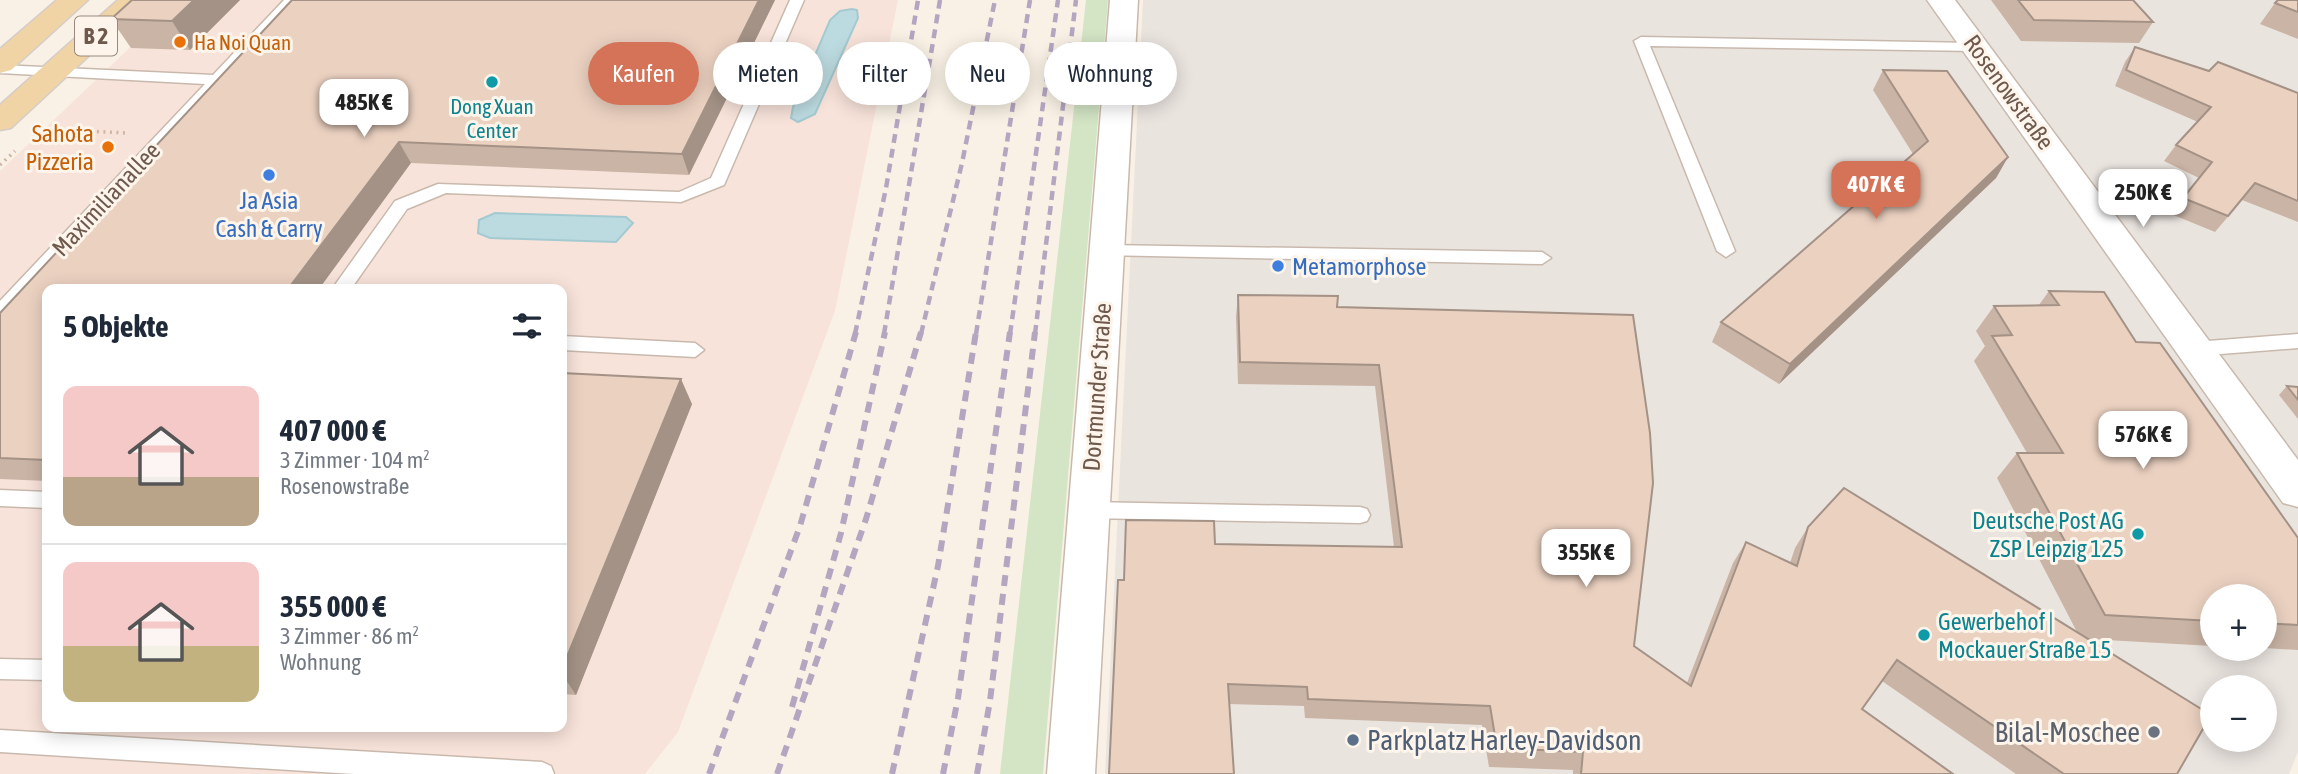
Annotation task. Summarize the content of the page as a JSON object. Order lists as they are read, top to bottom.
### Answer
{
  "streets": {
    "main road": ["B 2"],
    "street": ["Rosenowstraße", "Dortmunder Straße"],
    "lane": ["Maximilianallee"]
  },
  "places": [
    "Ha Noi Quan",
    "Dong Xuan Center",
    "Sahota Pizzeria",
    "Ja Asia Cash & Carry",
    "Metamorphose",
    "Deutsche Post AG ZSP Leipzig 125",
    "Gewerbehof | Mockauer Straße 15",
    "Bilal-Moschee",
    "Parkplatz Harley-Davidson"
  ],
  "page": {
    "chip": [
      "Kaufen",
      "Mieten",
      "Filter",
      "Neu",
      "Wohnung"
    ],
    "price": [
      "485K €",
      "407K €",
      "250K €",
      "576K €",
      "355K €"
    ],
    "heading": "5 Objekte",
    "list": [
      {
        "name": "407 000 €",
        "note": "3 Zimmer · 104 m² · Rosenowstraße"
      },
      {
        "name": "355 000 €",
        "note": "3 Zimmer · 86 m² · Wohnung"
      }
    ],
    "map_buttons": ["+", "−"]
  }
}
